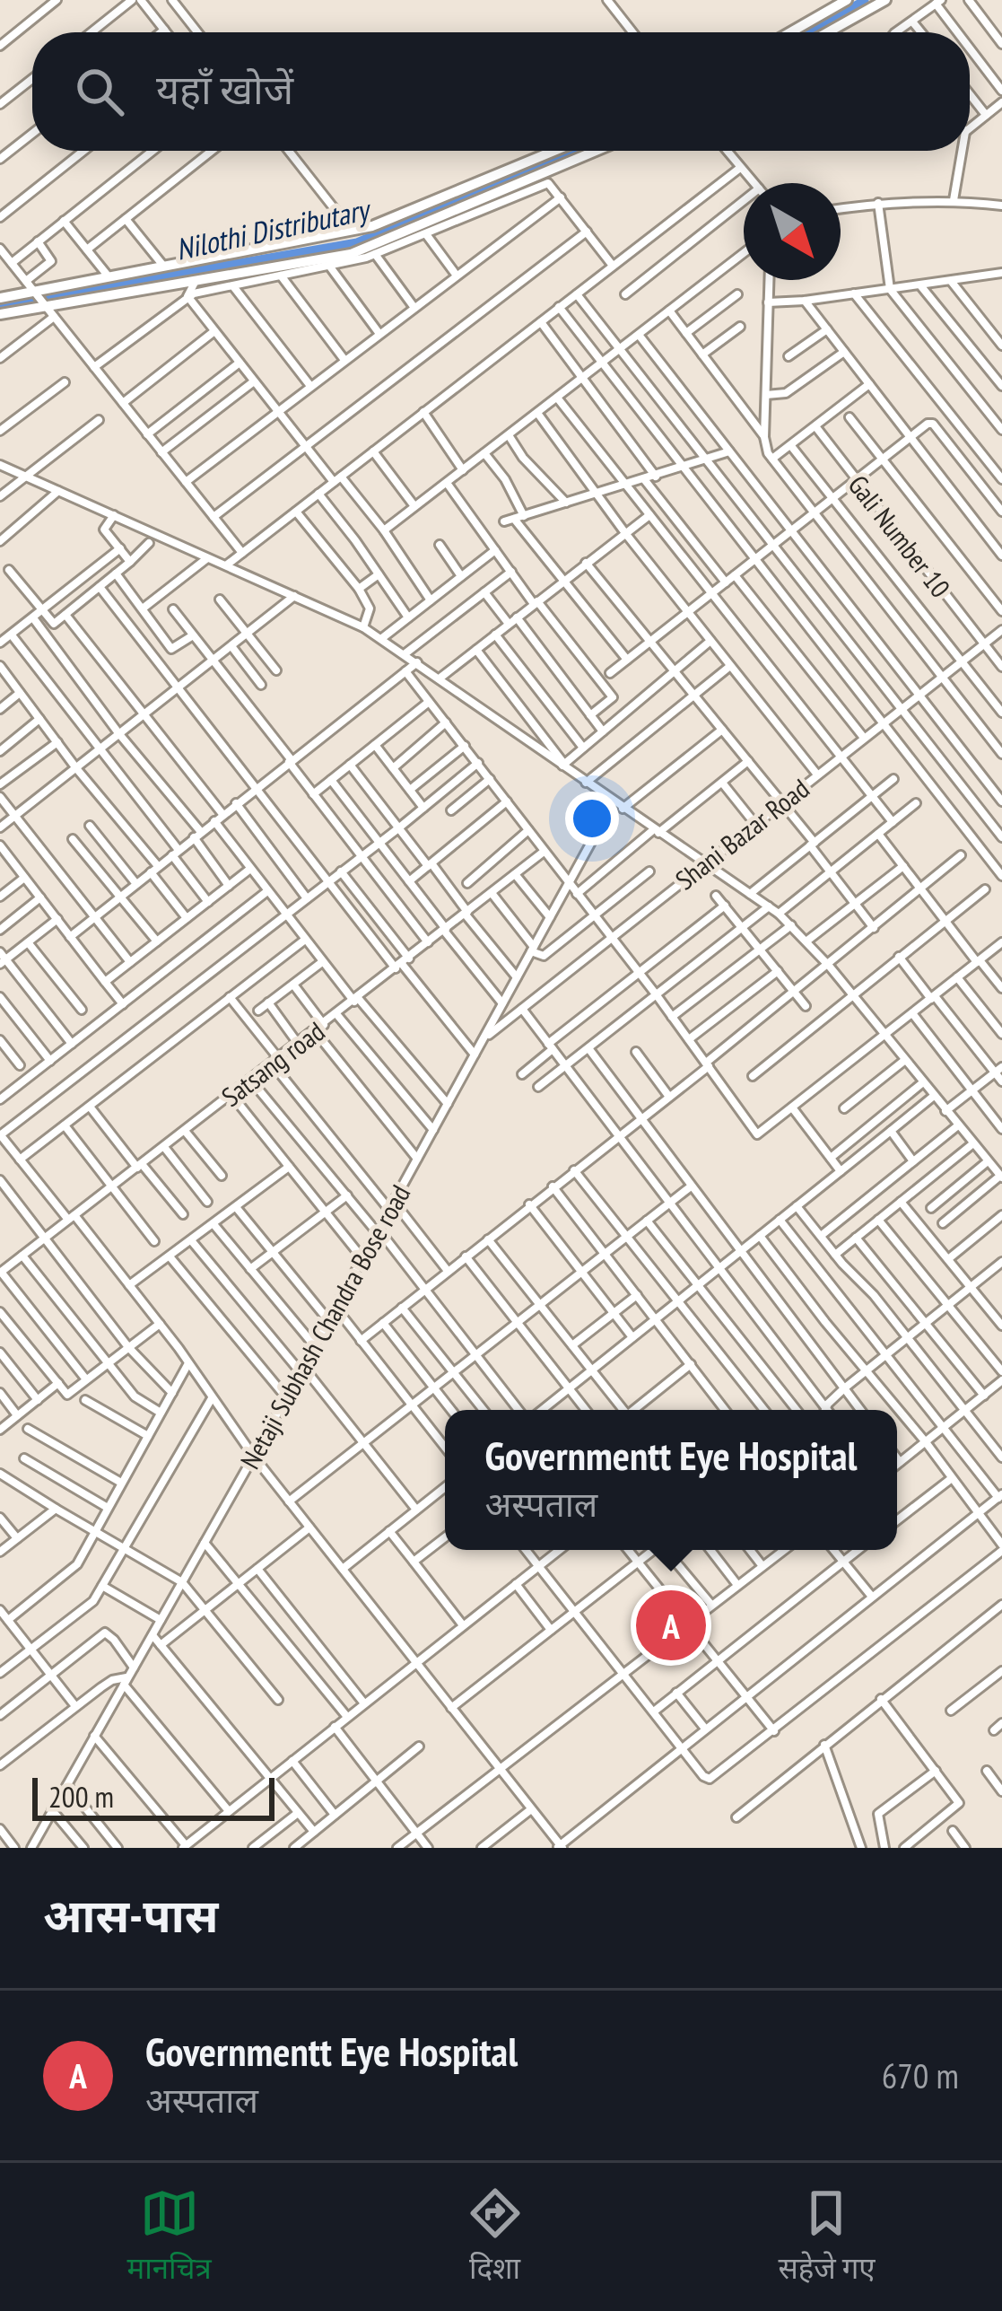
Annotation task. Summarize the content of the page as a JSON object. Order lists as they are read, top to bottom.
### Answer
{
  "streets": {
    "street": [
      "Gali Number 10",
      "Shani Bazar Road",
      "Satsang road",
      "Netaji Subhash Chandra Bose road"
    ]
  },
  "crossings": [
    ["Gali Number 10", "Shani Bazar Road"],
    ["Shani Bazar Road", "Netaji Subhash Chandra Bose road"]
  ],
  "water": ["Nilothi Distributary"],
  "scale_bar": "200 m",
  "north": "bottom right",
  "page": {
    "search": "यहाँ खोजें",
    "popup": ["Governmentt Eye Hospital", "अस्पताल"],
    "pins": "A",
    "scale": "200 m",
    "heading": "आस-पास",
    "list": [
      {
        "mark": "A",
        "name": "Governmentt Eye Hospital",
        "note": "अस्पताल",
        "value": "670 m"
      }
    ],
    "nav": ["मानचित्र", "दिशा", "सहेजे गए"]
  }
}
